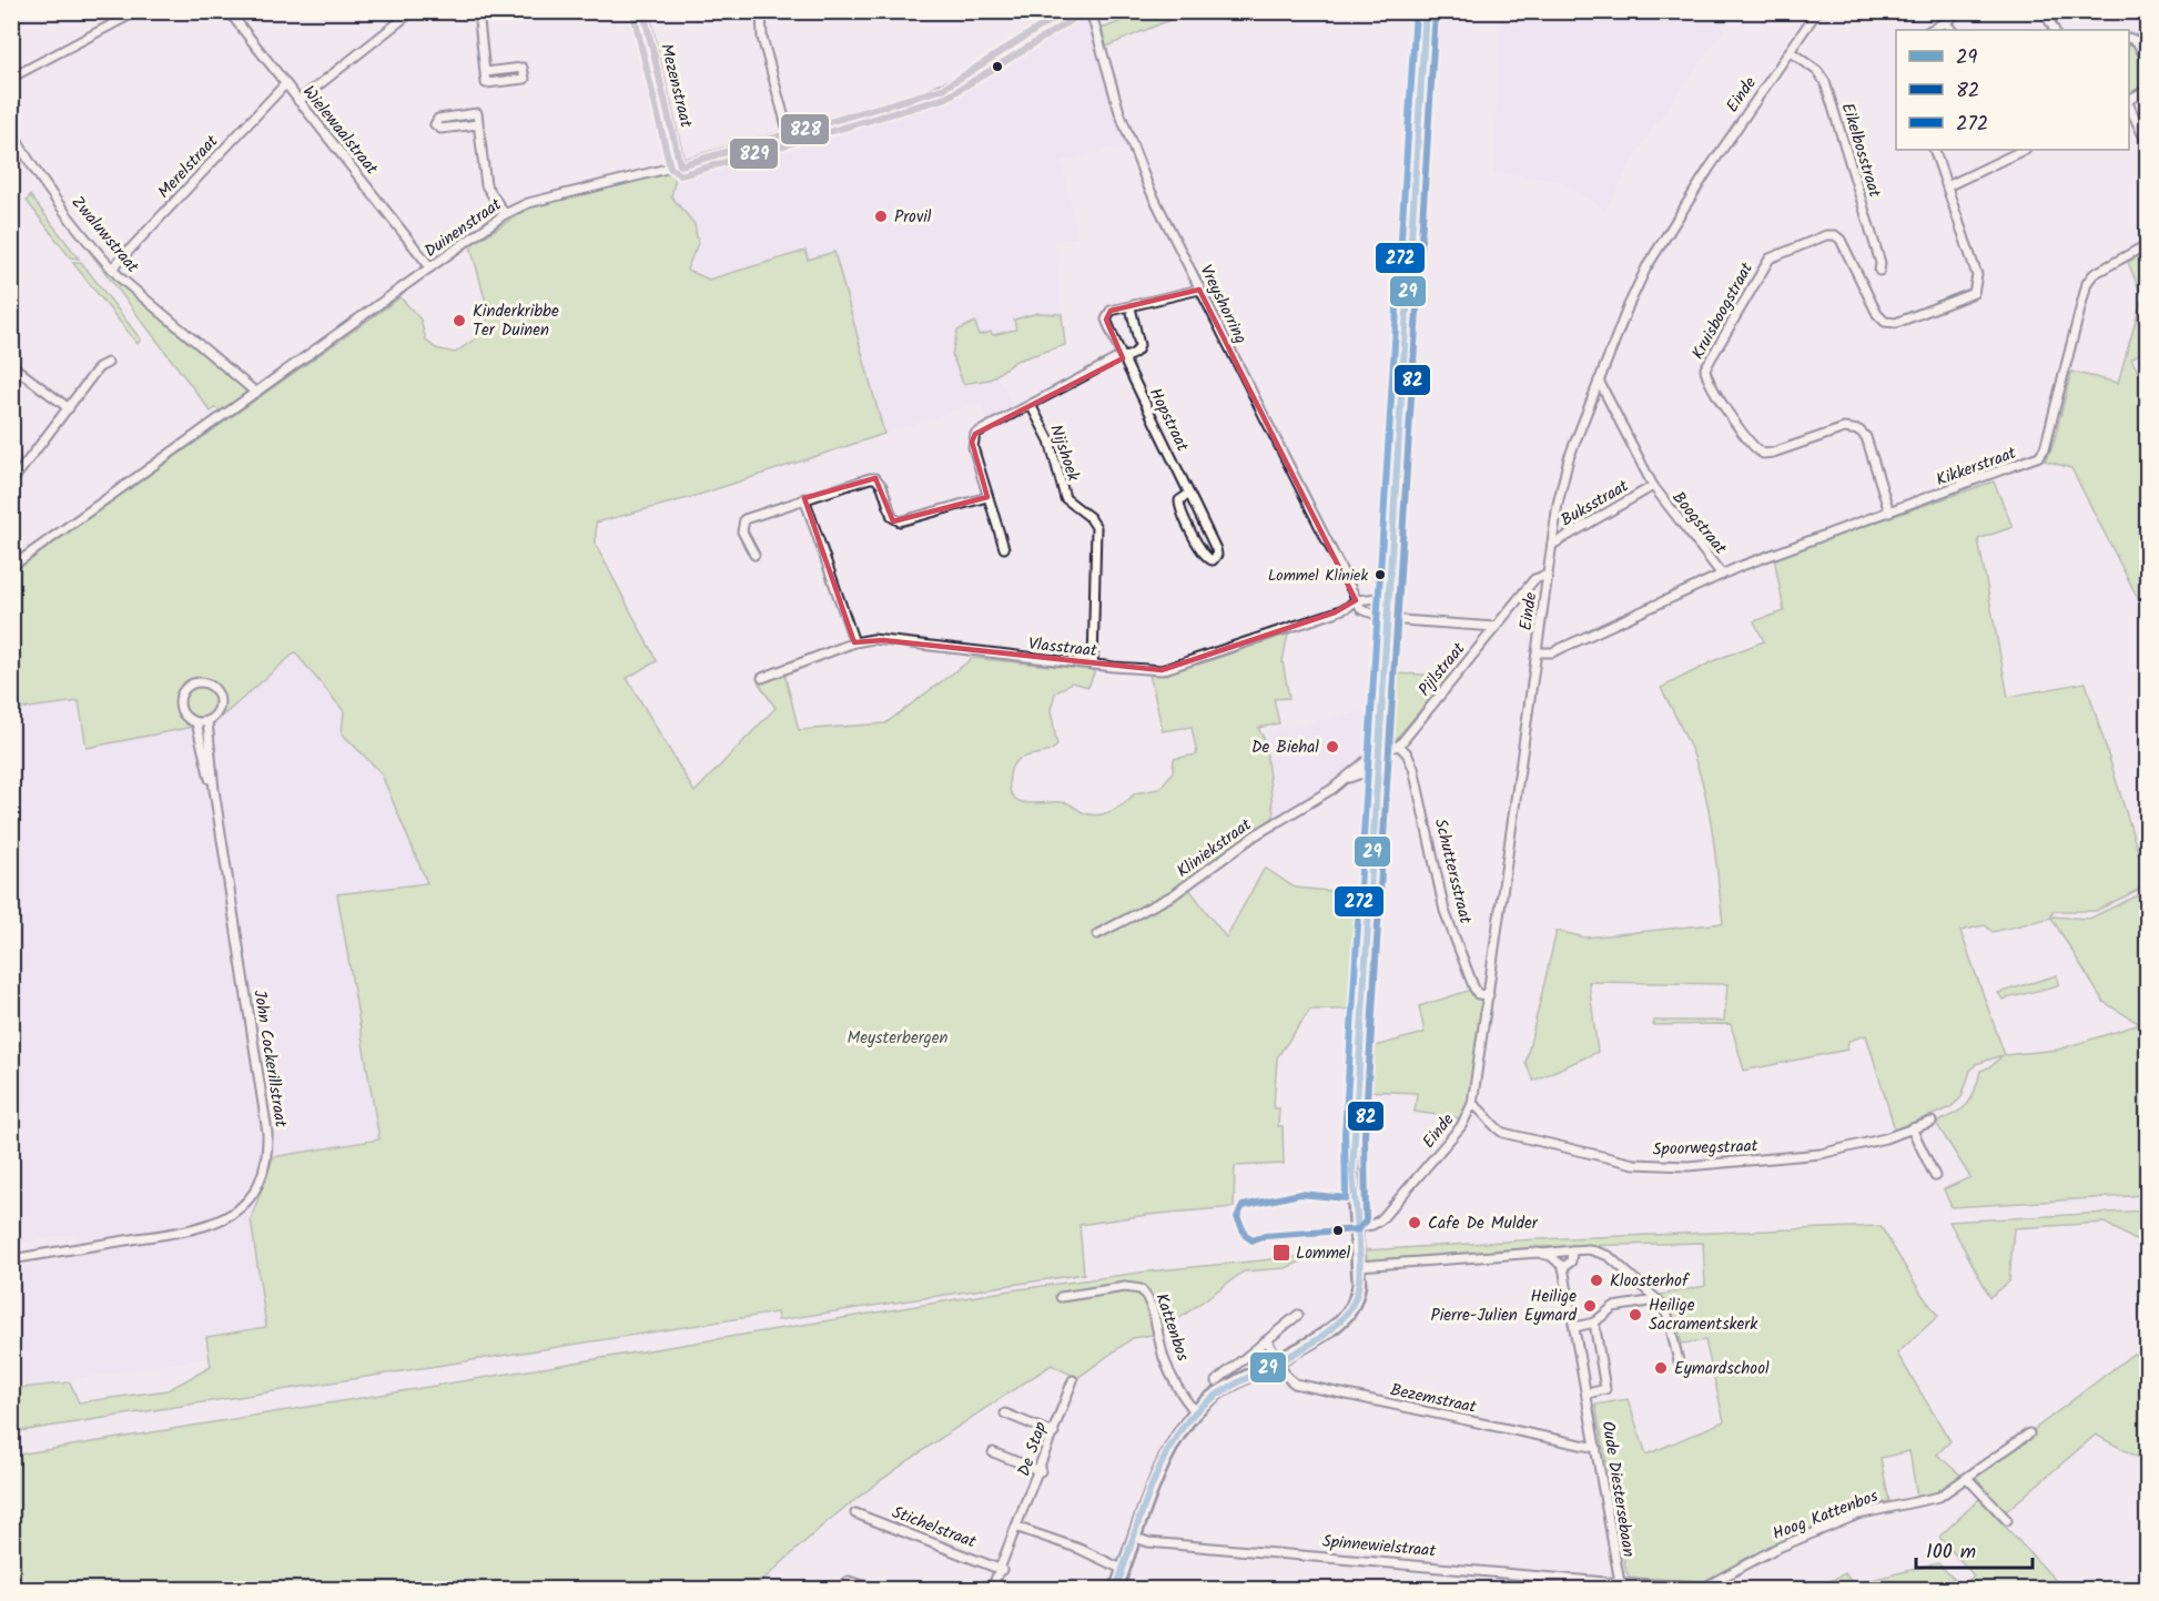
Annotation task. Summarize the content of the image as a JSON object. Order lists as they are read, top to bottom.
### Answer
{
  "streets": {
    "street": [
      "Mezenstraat",
      "Einde",
      "Wielewaalstraat",
      "Eikelbosstraat",
      "Merelstraat",
      "Duinenstraat",
      "Zwaluwstraat",
      "Vreyshorring",
      "Kruisboogstraat",
      "Hopstraat",
      "Nijshoek",
      "Kikkerstraat",
      "Buksstraat",
      "Boogstraat",
      "Vlasstraat",
      "Pijlstraat",
      "Kliniekstraat",
      "Schuttersstraat",
      "John Cockerillstraat",
      "Spoorwegstraat",
      "Kattenbos",
      "Bezemstraat",
      "De Stap",
      "Oude Diestersebaan",
      "Hoog Kattenbos",
      "Stichelstraat",
      "Spinnewielstraat"
    ]
  },
  "crossings": [
    ["Mezenstraat", "Duinenstraat"],
    ["Einde", "Eikelbosstraat"],
    ["Einde", "Buksstraat"],
    ["Einde", "Boogstraat"],
    ["Einde", "Pijlstraat"],
    ["Einde", "Schuttersstraat"],
    ["Einde", "Spoorwegstraat"],
    ["Wielewaalstraat", "Merelstraat"],
    ["Wielewaalstraat", "Duinenstraat"],
    ["Merelstraat", "Zwaluwstraat"],
    ["Duinenstraat", "Zwaluwstraat"],
    ["Vreyshorring", "Vlasstraat"],
    ["Vreyshorring", "Pijlstraat"],
    ["Kruisboogstraat", "Kikkerstraat"],
    ["Nijshoek", "Vlasstraat"],
    ["Kikkerstraat", "Boogstraat"],
    ["Buksstraat", "Boogstraat"],
    ["Pijlstraat", "Schuttersstraat"],
    ["Bezemstraat", "Oude Diestersebaan"],
    ["De Stap", "Stichelstraat"],
    ["Oude Diestersebaan", "Hoog Kattenbos"],
    ["Oude Diestersebaan", "Spinnewielstraat"],
    ["Hoog Kattenbos", "Spinnewielstraat"]
  ],
  "parks": ["Meysterbergen"],
  "places": {
    "other": [
      "Provil",
      "Kinderkribbe Ter Duinen",
      "Lommel Kliniek",
      "De Biehal",
      "Cafe De Mulder",
      "Kloosterhof",
      "Heilige Pierre-Julien Eymard",
      "Heilige Sacramentskerk",
      "Eymardschool"
    ],
    "transit": ["Lommel"]
  },
  "lines": [
    "transit line 29",
    "transit line 272",
    "transit line 828",
    "transit line 82",
    "transit line 829"
  ],
  "legend": ["29", "82", "272"],
  "scale_bar": "100 m"
}
